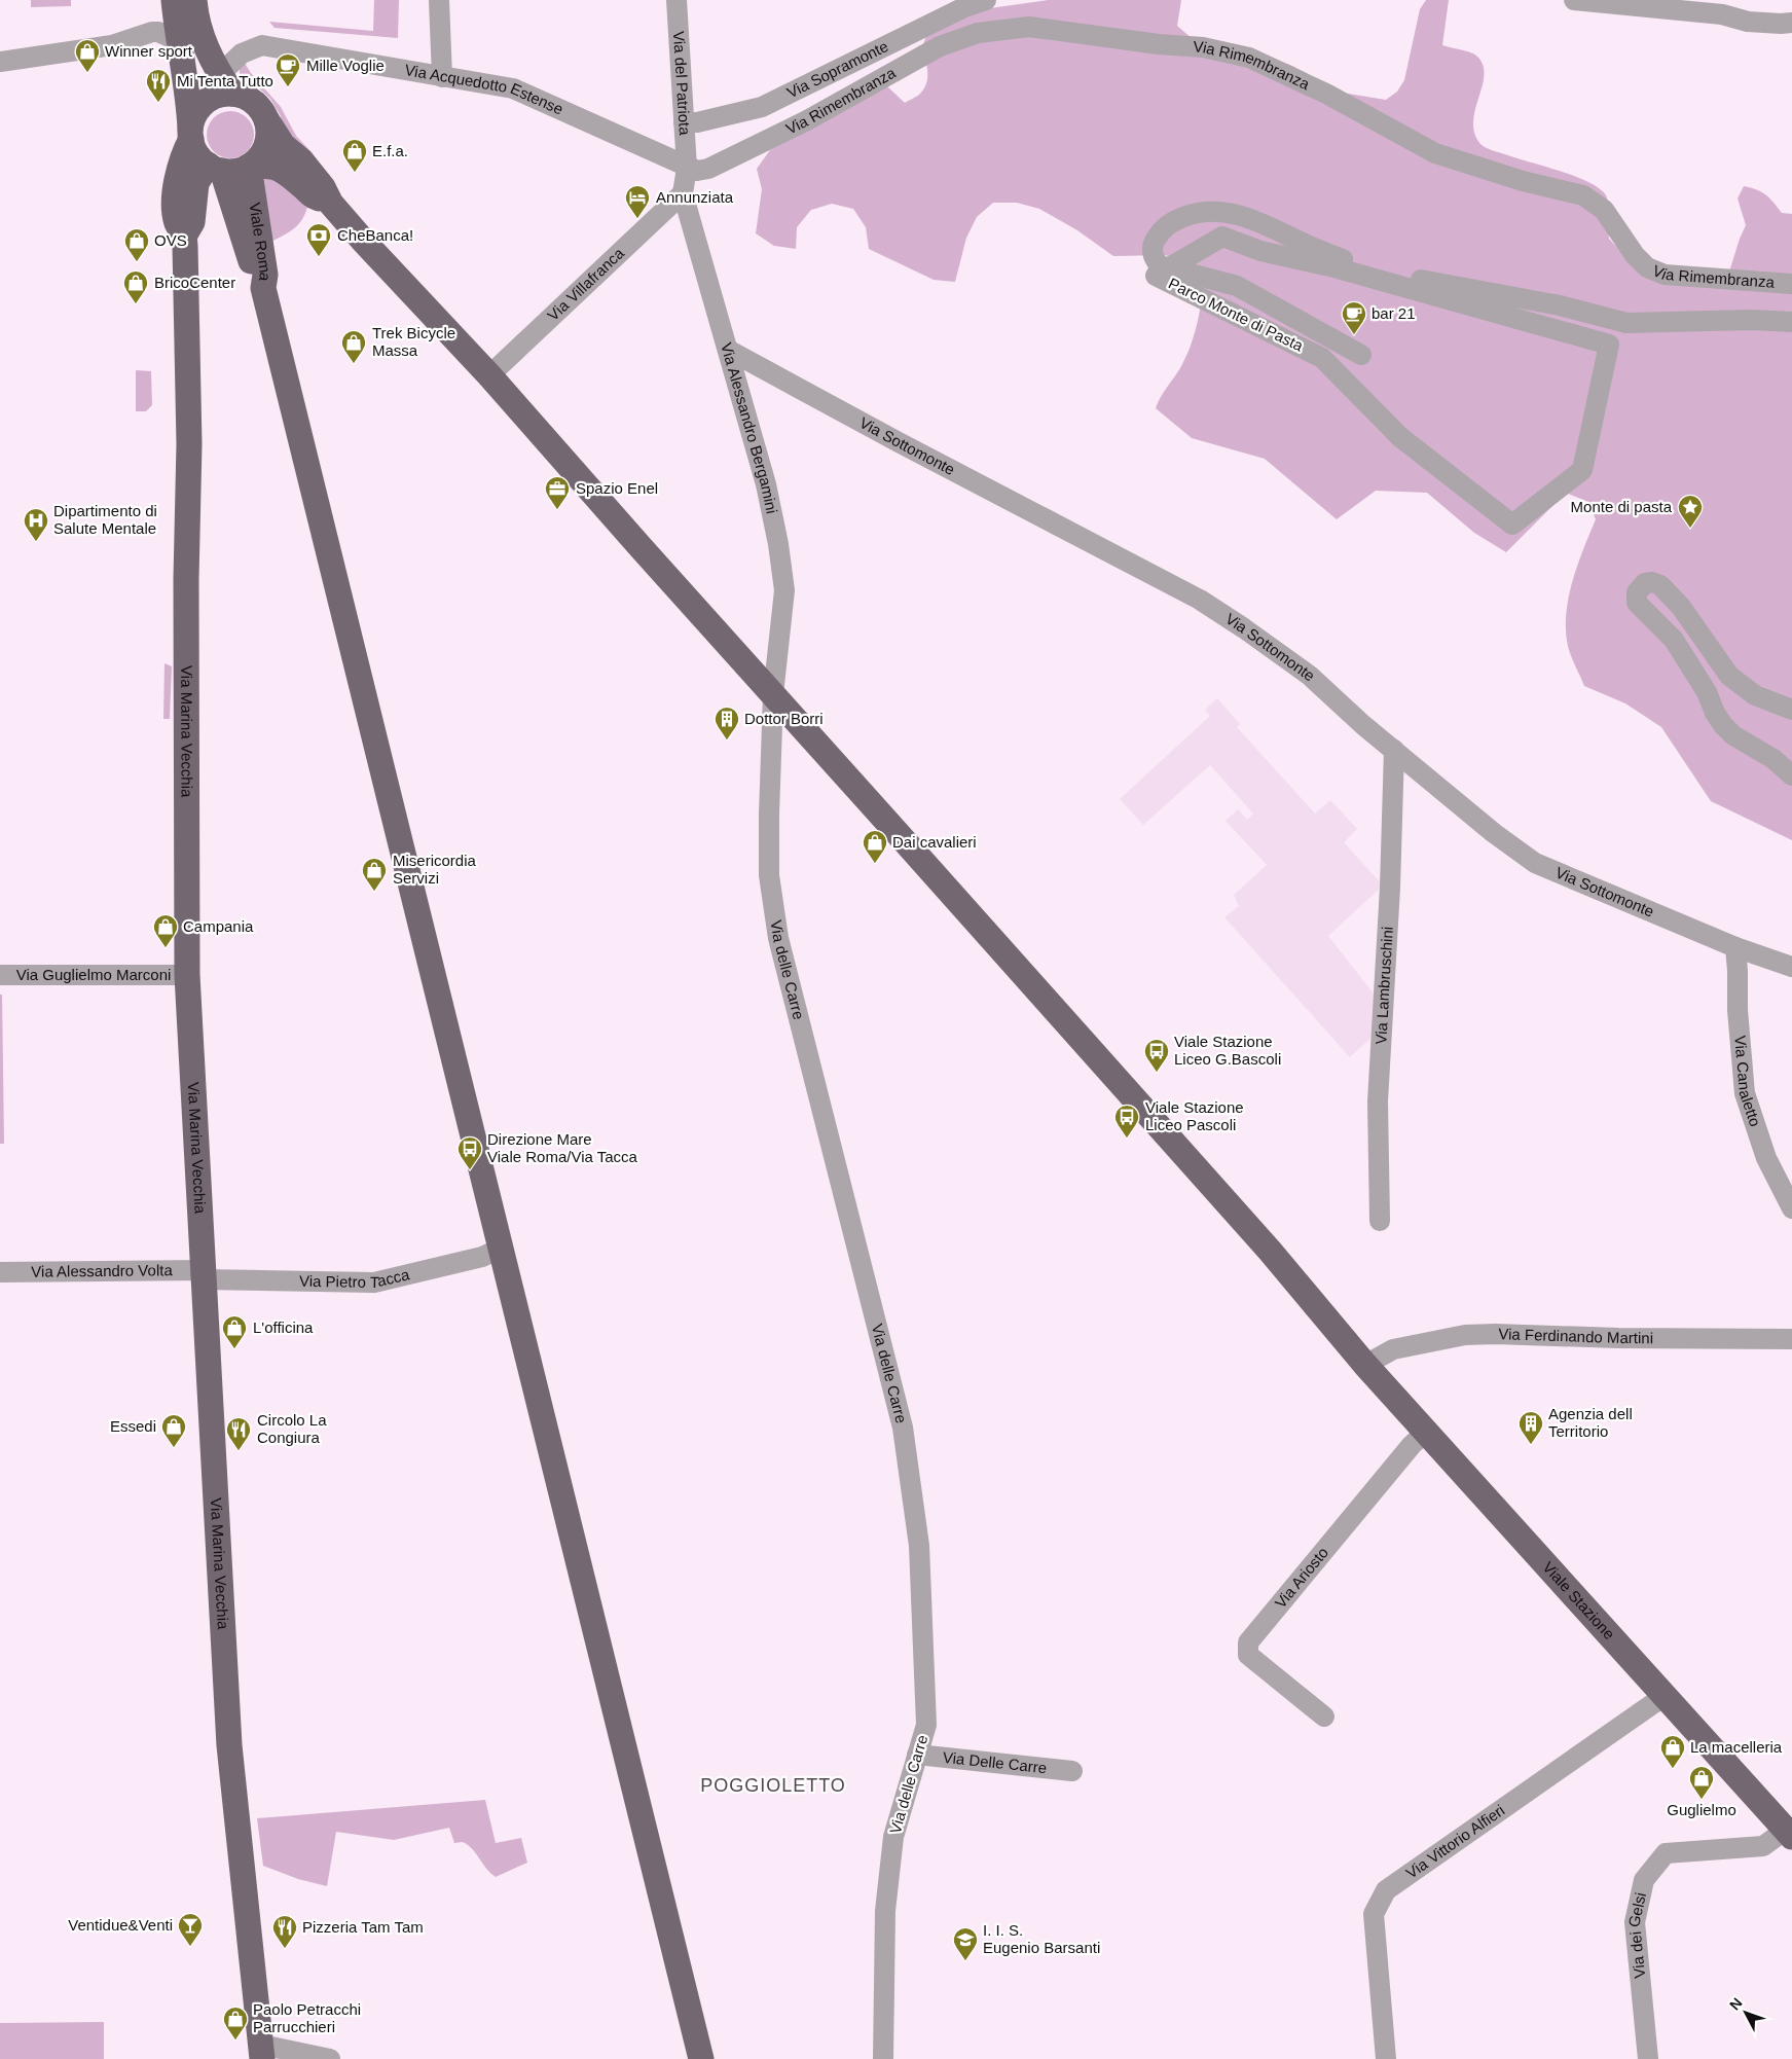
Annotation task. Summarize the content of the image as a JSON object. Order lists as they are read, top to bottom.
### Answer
{
  "streets": {
    "main road": ["Viale Roma", "Via Marina Vecchia", "Viale Stazione"],
    "street": [
      "Via Rimembranza",
      "Via Sopramonte",
      "Via del Patriota",
      "Via Acquedotto Estense",
      "Via Villafranca",
      "Parco Monte di Pasta",
      "Via Alessandro Bergamini",
      "Via Sottomonte",
      "Via delle Carre",
      "Via Guglielmo Marconi",
      "Via Lambruschini",
      "Via Canaletto",
      "Via Alessandro Volta",
      "Via Pietro Tacca",
      "Via Ferdinando Martini",
      "Via Ariosto",
      "Via Delle Carre",
      "Via Vittorio Alfieri",
      "Via dei Gelsi"
    ]
  },
  "crossings": [
    ["Via Rimembranza", "Via del Patriota"],
    ["Via Rimembranza", "Via Acquedotto Estense"],
    ["Via Rimembranza", "Via Alessandro Bergamini"],
    ["Via Sopramonte", "Via del Patriota"],
    ["Via del Patriota", "Via Acquedotto Estense"],
    ["Via del Patriota", "Via Alessandro Bergamini"],
    ["Via Acquedotto Estense", "Viale Roma"],
    ["Via Acquedotto Estense", "Via Alessandro Bergamini"],
    ["Via Acquedotto Estense", "Via Marina Vecchia"],
    ["Viale Roma", "Via Marina Vecchia"],
    ["Via Villafranca", "Via Alessandro Bergamini"],
    ["Via Villafranca", "Viale Stazione"],
    ["Via Alessandro Bergamini", "Via Sottomonte"],
    ["Via Alessandro Bergamini", "Via delle Carre"],
    ["Via Alessandro Bergamini", "Viale Stazione"],
    ["Via Sottomonte", "Via Lambruschini"],
    ["Via Sottomonte", "Via Canaletto"],
    ["Via Marina Vecchia", "Via Guglielmo Marconi"],
    ["Via Marina Vecchia", "Via Alessandro Volta"],
    ["Via Marina Vecchia", "Via Pietro Tacca"],
    ["Via delle Carre", "Viale Stazione"],
    ["Via delle Carre", "Via Delle Carre"],
    ["Via Alessandro Volta", "Via Pietro Tacca"],
    ["Via Ferdinando Martini", "Viale Stazione"],
    ["Via Ariosto", "Viale Stazione"],
    ["Viale Stazione", "Via Vittorio Alfieri"],
    ["Viale Stazione", "Via dei Gelsi"]
  ],
  "districts": ["POGGIOLETTO"],
  "places": {
    "shop": [
      "Winner sport",
      "E.f.a.",
      "OVS",
      "BricoCenter",
      "Trek Bicycle Massa",
      "Dai cavalieri",
      "Misericordia Servizi",
      "Campania",
      "L'officina",
      "Essedi",
      "La macelleria",
      "Guglielmo",
      "Paolo Petracchi Parrucchieri"
    ],
    "cafe": ["Mille Voglie", "bar 21"],
    "restaurant": ["Mi Tenta Tutto", "Circolo La Congiura", "Pizzeria Tam Tam"],
    "hotel": ["Annunziata"],
    "bank": ["CheBanca!"],
    "office": ["Spazio Enel"],
    "place": ["Monte di pasta"],
    "hospital": ["Dipartimento di Salute Mentale"],
    "building": ["Dottor Borri", "Agenzia dell Territorio"],
    "bus stop": ["Viale Stazione Liceo G.Bascoli", "Viale Stazione Liceo Pascoli", "Direzione Mare Viale Roma/Via Tacca"],
    "bar": ["Ventidue&Venti"],
    "school or university": ["I. I. S. Eugenio Barsanti"]
  },
  "north": "top left"
}
